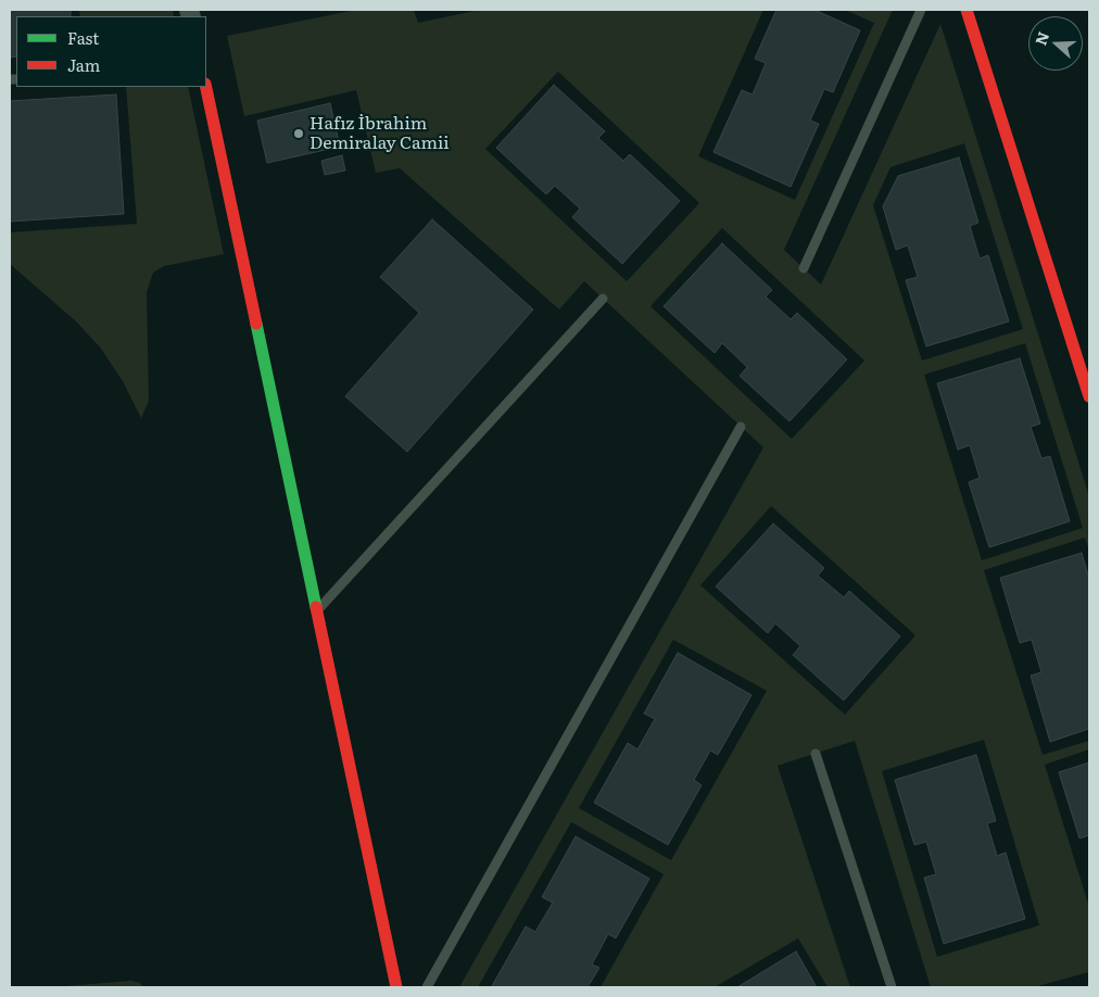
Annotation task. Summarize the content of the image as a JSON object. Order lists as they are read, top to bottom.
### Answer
{
  "places": ["Hafız İbrahim Demiralay Camii"],
  "legend": ["Fast", "Jam"],
  "north": "left"
}
